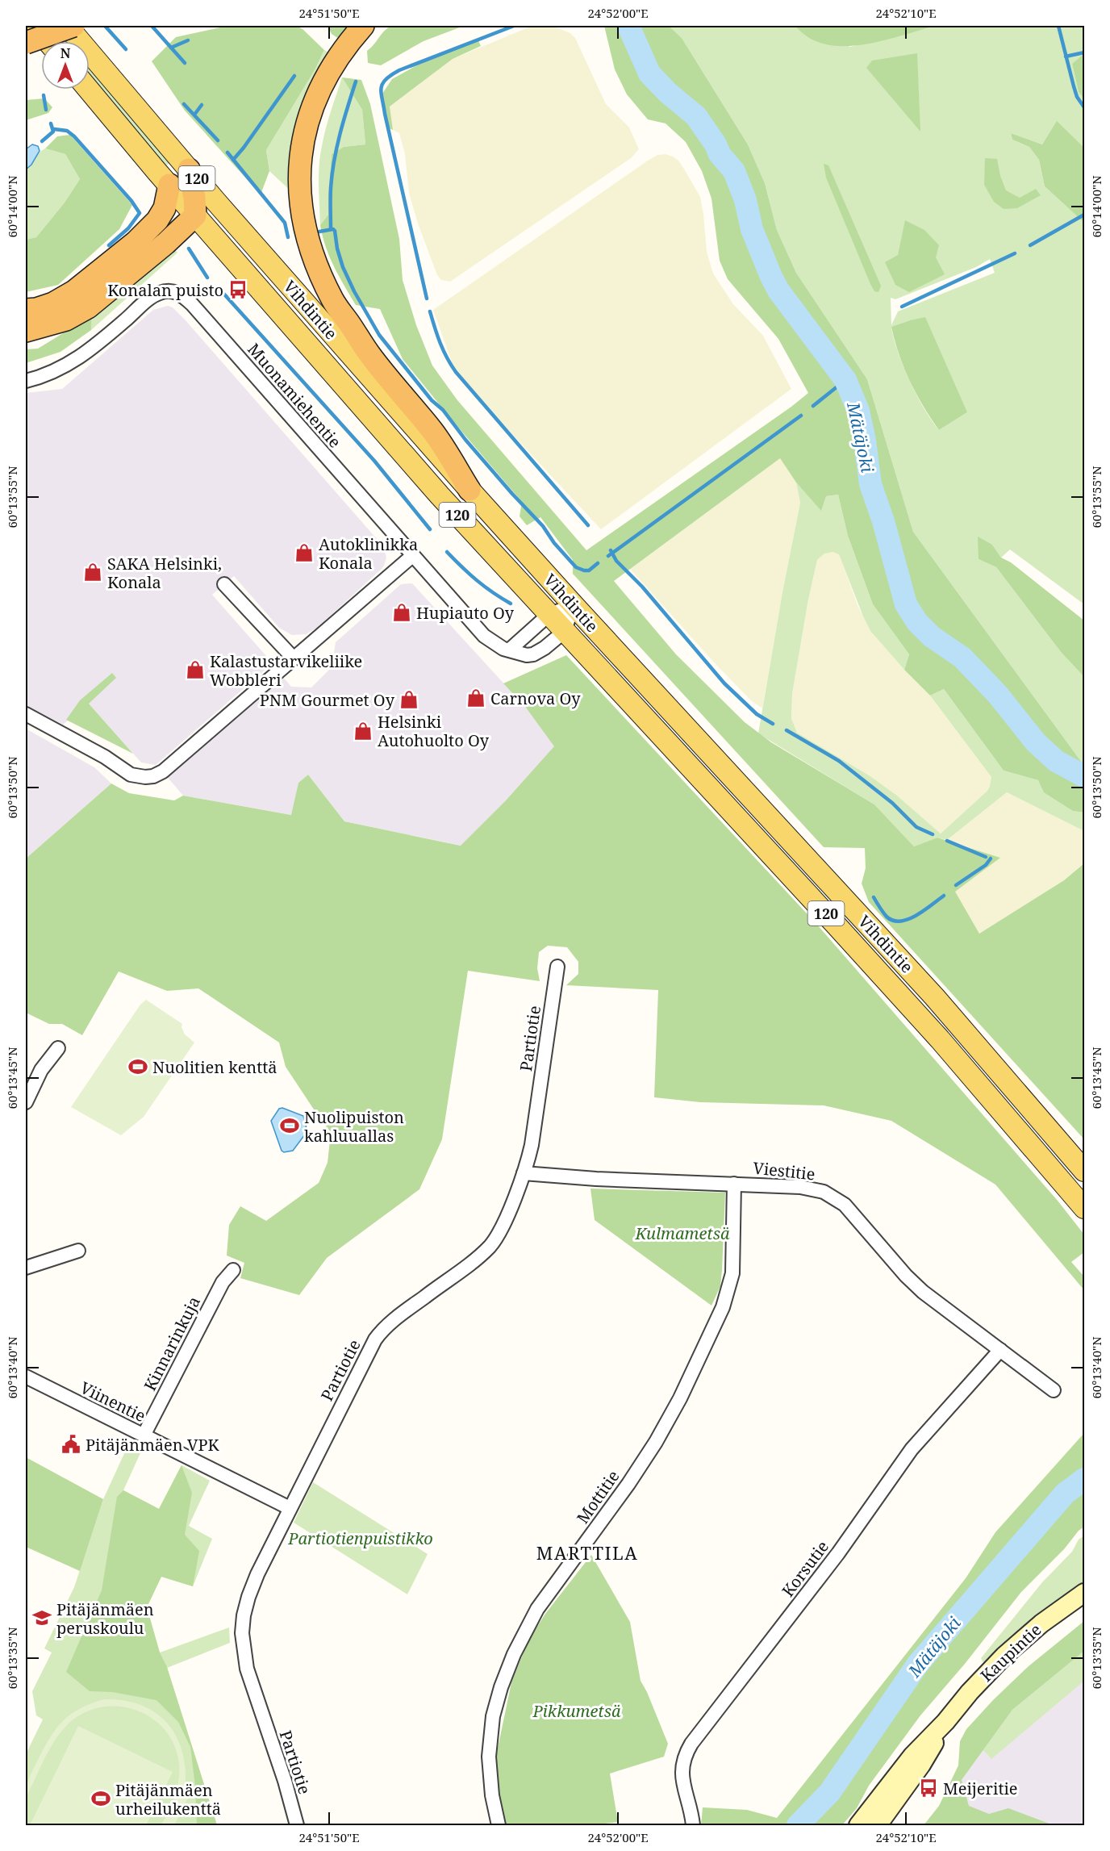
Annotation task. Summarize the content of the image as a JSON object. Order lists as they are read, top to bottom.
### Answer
{
  "streets": {
    "main road": ["120", "Vihdintie", "Kaupintie"],
    "street": [
      "Muonamiehentie",
      "Partiotie",
      "Viestitie",
      "Kinnarinkuja",
      "Viinentie",
      "Mottitie",
      "Korsutie"
    ]
  },
  "crossings": [
    ["Vihdintie", "Muonamiehentie"],
    ["Partiotie", "Viestitie"],
    ["Partiotie", "Viinentie"],
    ["Viestitie", "Mottitie"],
    ["Viestitie", "Korsutie"],
    ["Kinnarinkuja", "Viinentie"]
  ],
  "districts": ["MARTTILA"],
  "water": ["Mätäjoki"],
  "parks": ["Kulmametsä", "Partiotienpuistikko", "Pikkumetsä"],
  "places": {
    "bus stop": ["Konalan puisto", "Meijeritie"],
    "shop": [
      "Autoklinikka Konala",
      "SAKA Helsinki, Konala",
      "Hupiauto Oy",
      "Kalastustarvikeliike Wobbleri",
      "Carnova Oy",
      "PNM Gourmet Oy",
      "Helsinki Autohuolto Oy"
    ],
    "sports": ["Nuolitien kenttä", "Nuolipuiston kahluuallas", "Pitäjänmäen urheilukenttä"],
    "public building": ["Pitäjänmäen VPK"],
    "school or university": ["Pitäjänmäen peruskoulu"]
  },
  "north": "top",
  "coordinates": [
    "24°51'50\"E",
    "24°52'00\"E",
    "24°52'10\"E",
    "60°14'00\"N",
    "60°13'55\"N",
    "60°13'50\"N",
    "60°13'45\"N",
    "60°13'40\"N",
    "60°13'35\"N"
  ]
}
